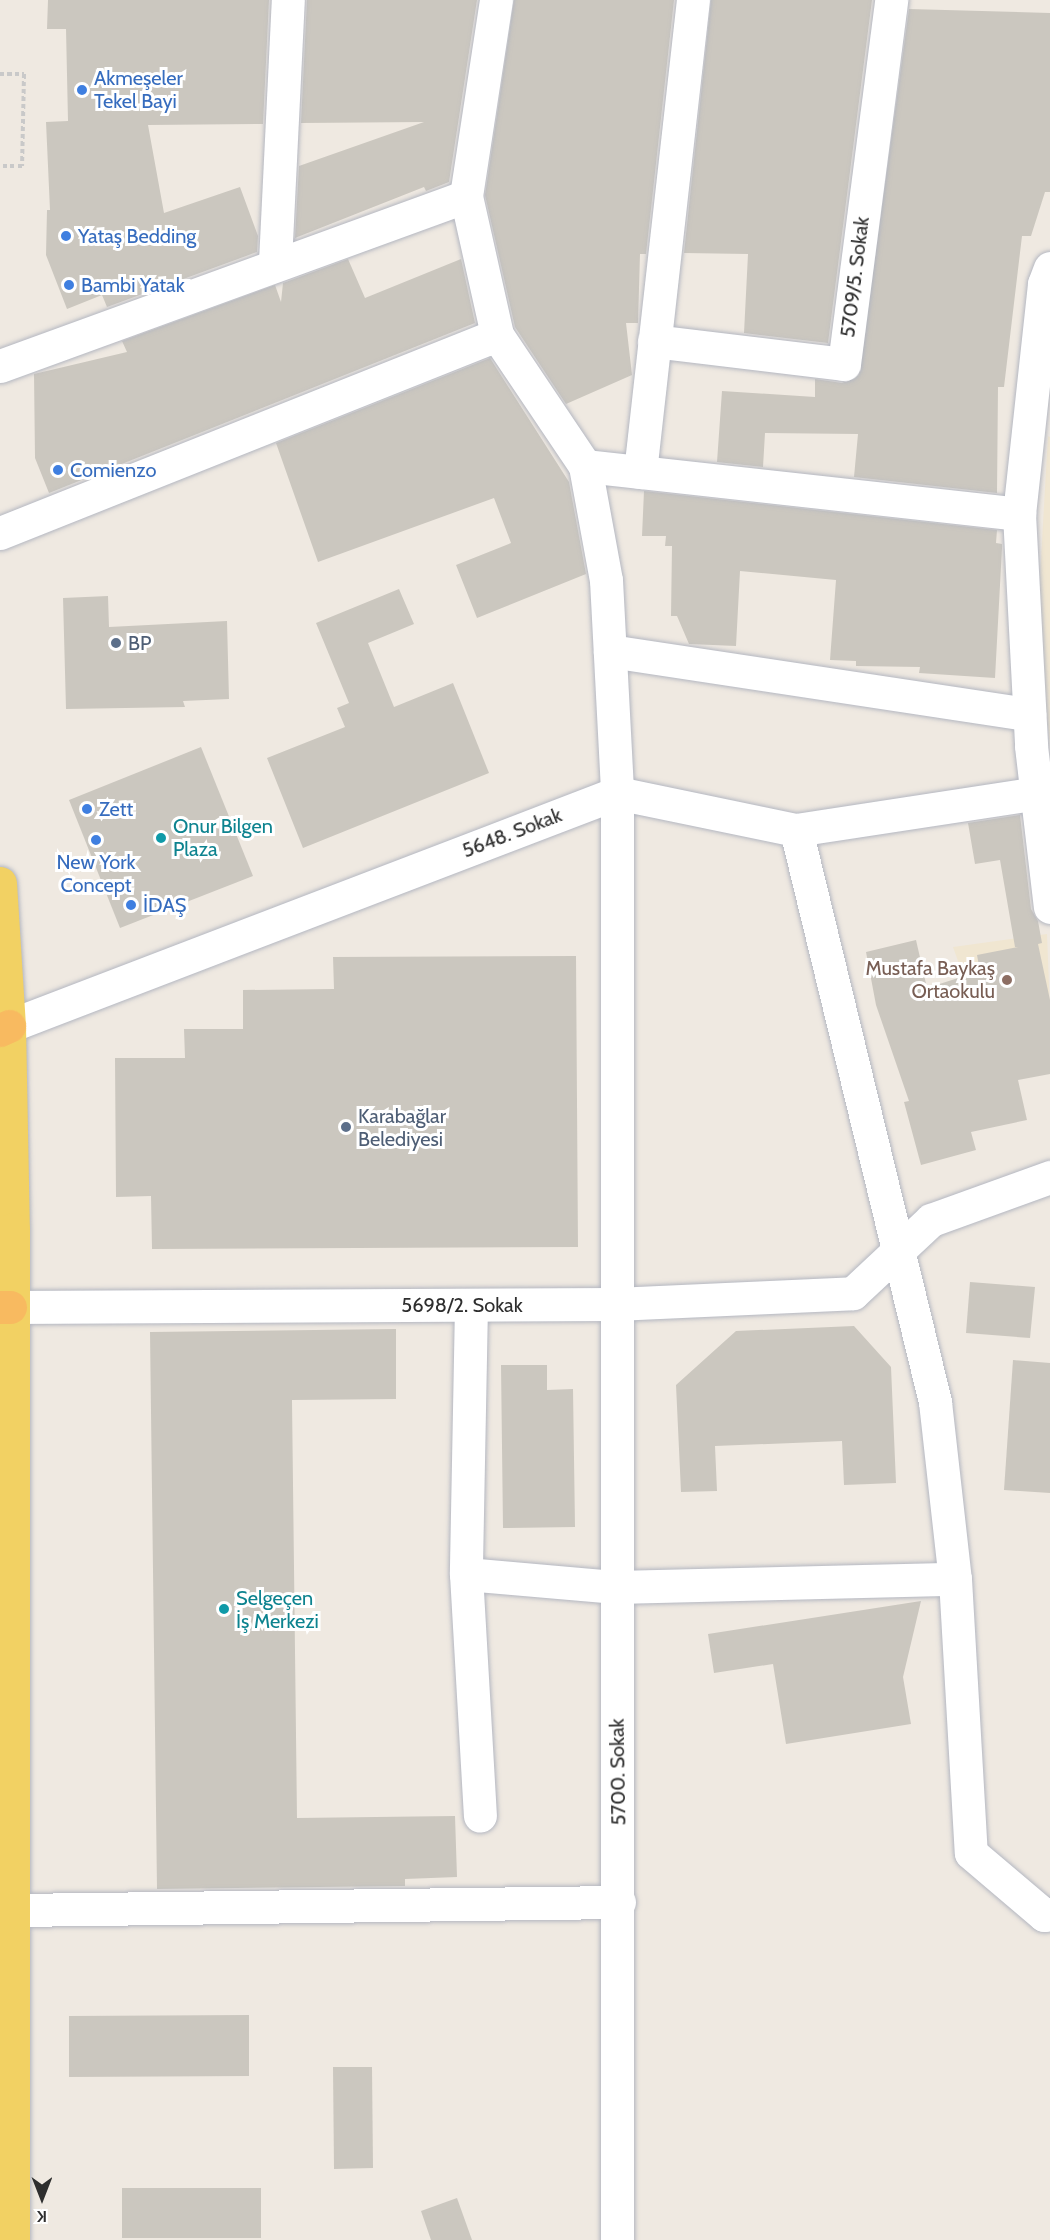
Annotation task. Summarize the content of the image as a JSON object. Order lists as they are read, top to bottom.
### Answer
{
  "streets": {
    "street": [
      "5709/5. Sokak",
      "5648. Sokak",
      "5698/2. Sokak",
      "5700. Sokak"
    ]
  },
  "crossings": [
    ["5648. Sokak", "5700. Sokak"],
    ["5698/2. Sokak", "5700. Sokak"]
  ],
  "places": [
    "Akmeşeler Tekel Bayi",
    "Yataş Bedding",
    "Bambi Yatak",
    "Comienzo",
    "BP",
    "Zett",
    "Onur Bilgen Plaza",
    "New York Concept",
    "İDAŞ",
    "Mustafa Baykaş Ortaokulu",
    "Karabağlar Belediyesi",
    "Selgeçen İş Merkezi"
  ],
  "north": "bottom"
}
